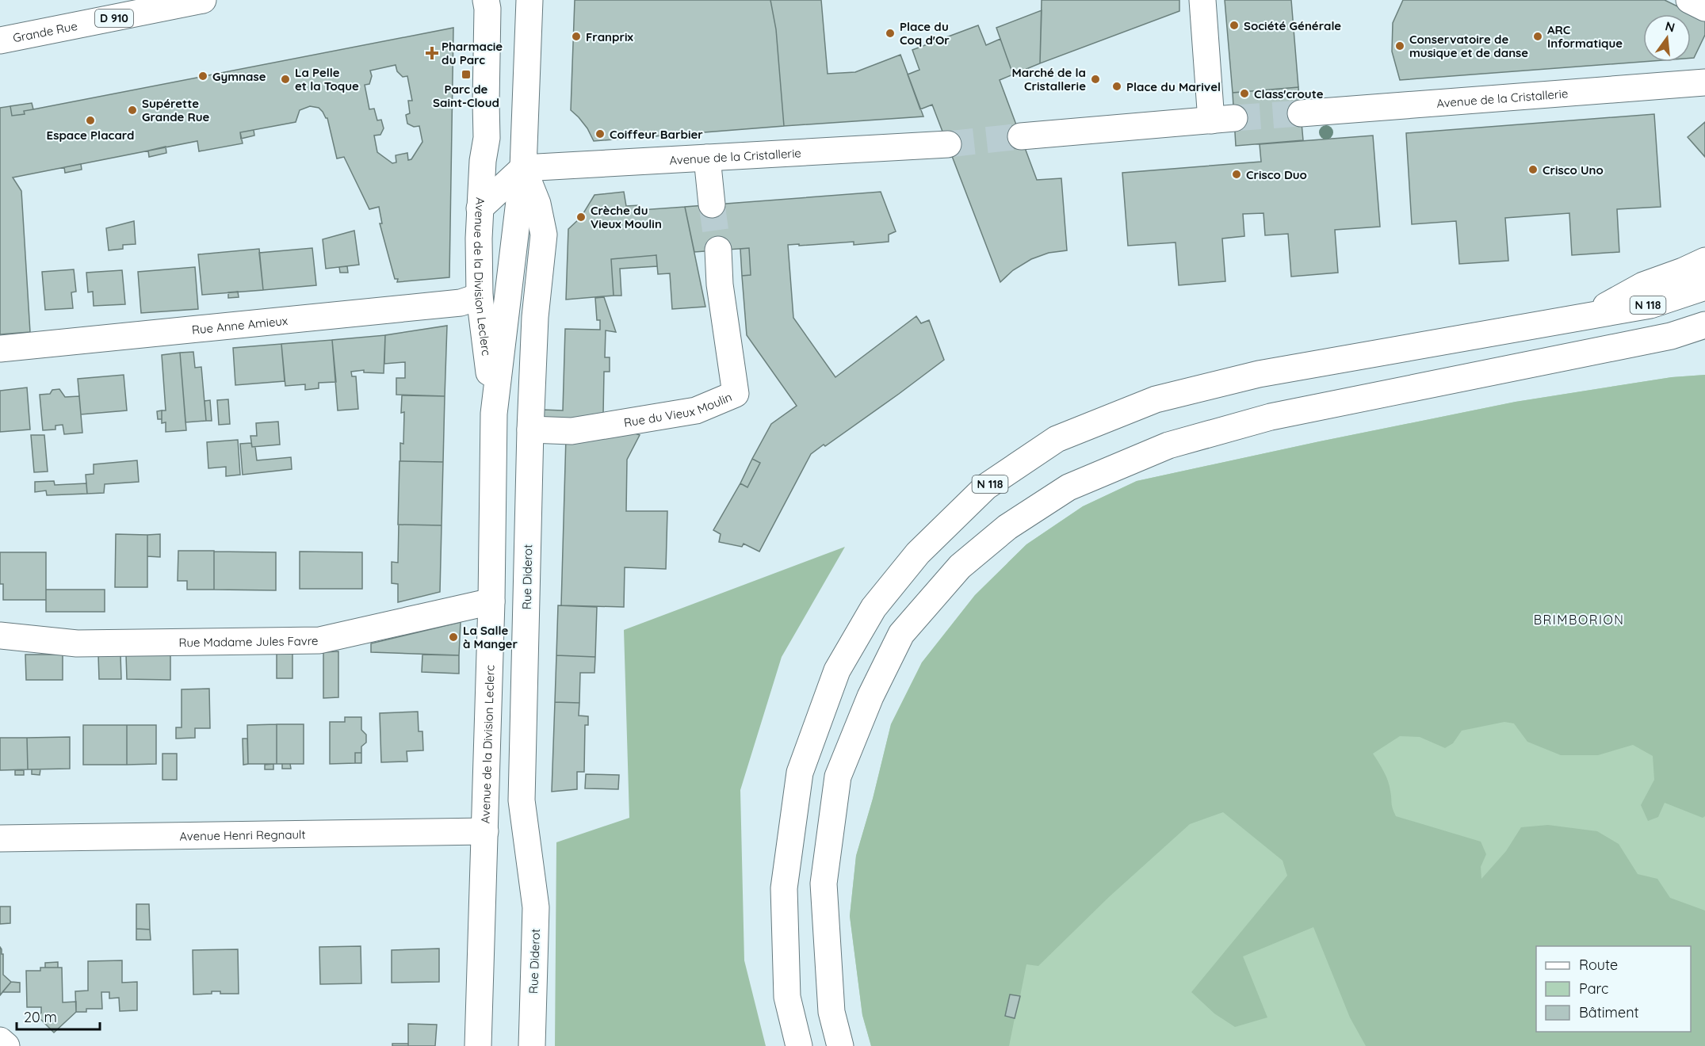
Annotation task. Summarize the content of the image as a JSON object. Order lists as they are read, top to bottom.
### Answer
{
  "streets": {
    "main road": [
      "D 910",
      "Grande Rue",
      "Avenue de la Cristallerie",
      "Avenue de la Division Leclerc",
      "N 118",
      "Rue Anne Amieux",
      "Rue du Vieux Moulin",
      "Rue Diderot",
      "Rue Madame Jules Favre",
      "Avenue Henri Regnault"
    ]
  },
  "crossings": [
    ["Avenue de la Cristallerie", "Avenue de la Division Leclerc"],
    ["Avenue de la Cristallerie", "Rue Diderot"],
    ["Avenue de la Division Leclerc", "Rue Anne Amieux"],
    ["Avenue de la Division Leclerc", "Rue Diderot"],
    ["Avenue de la Division Leclerc", "Rue Madame Jules Favre"],
    ["Avenue de la Division Leclerc", "Avenue Henri Regnault"],
    ["Rue du Vieux Moulin", "Rue Diderot"]
  ],
  "districts": ["BRIMBORION"],
  "places": {
    "other": [
      "Société Générale",
      "Place du Coq d'Or",
      "Franprix",
      "ARC Informatique",
      "Conservatoire de musique et de danse",
      "Gymnase",
      "La Pelle et la Toque",
      "Marché de la Cristallerie",
      "Place du Marivel",
      "Class'croute",
      "Supérette Grande Rue",
      "Espace Placard",
      "Coiffeur Barbier",
      "Crisco Uno",
      "Crisco Duo",
      "Crèche du Vieux Moulin",
      "La Salle à Manger"
    ],
    "health": ["Pharmacie du Parc"],
    "transit": ["Parc de Saint-Cloud"]
  },
  "legend": ["Route", "Parc", "Bâtiment"],
  "scale_bar": "20 m",
  "north": "top"
}
